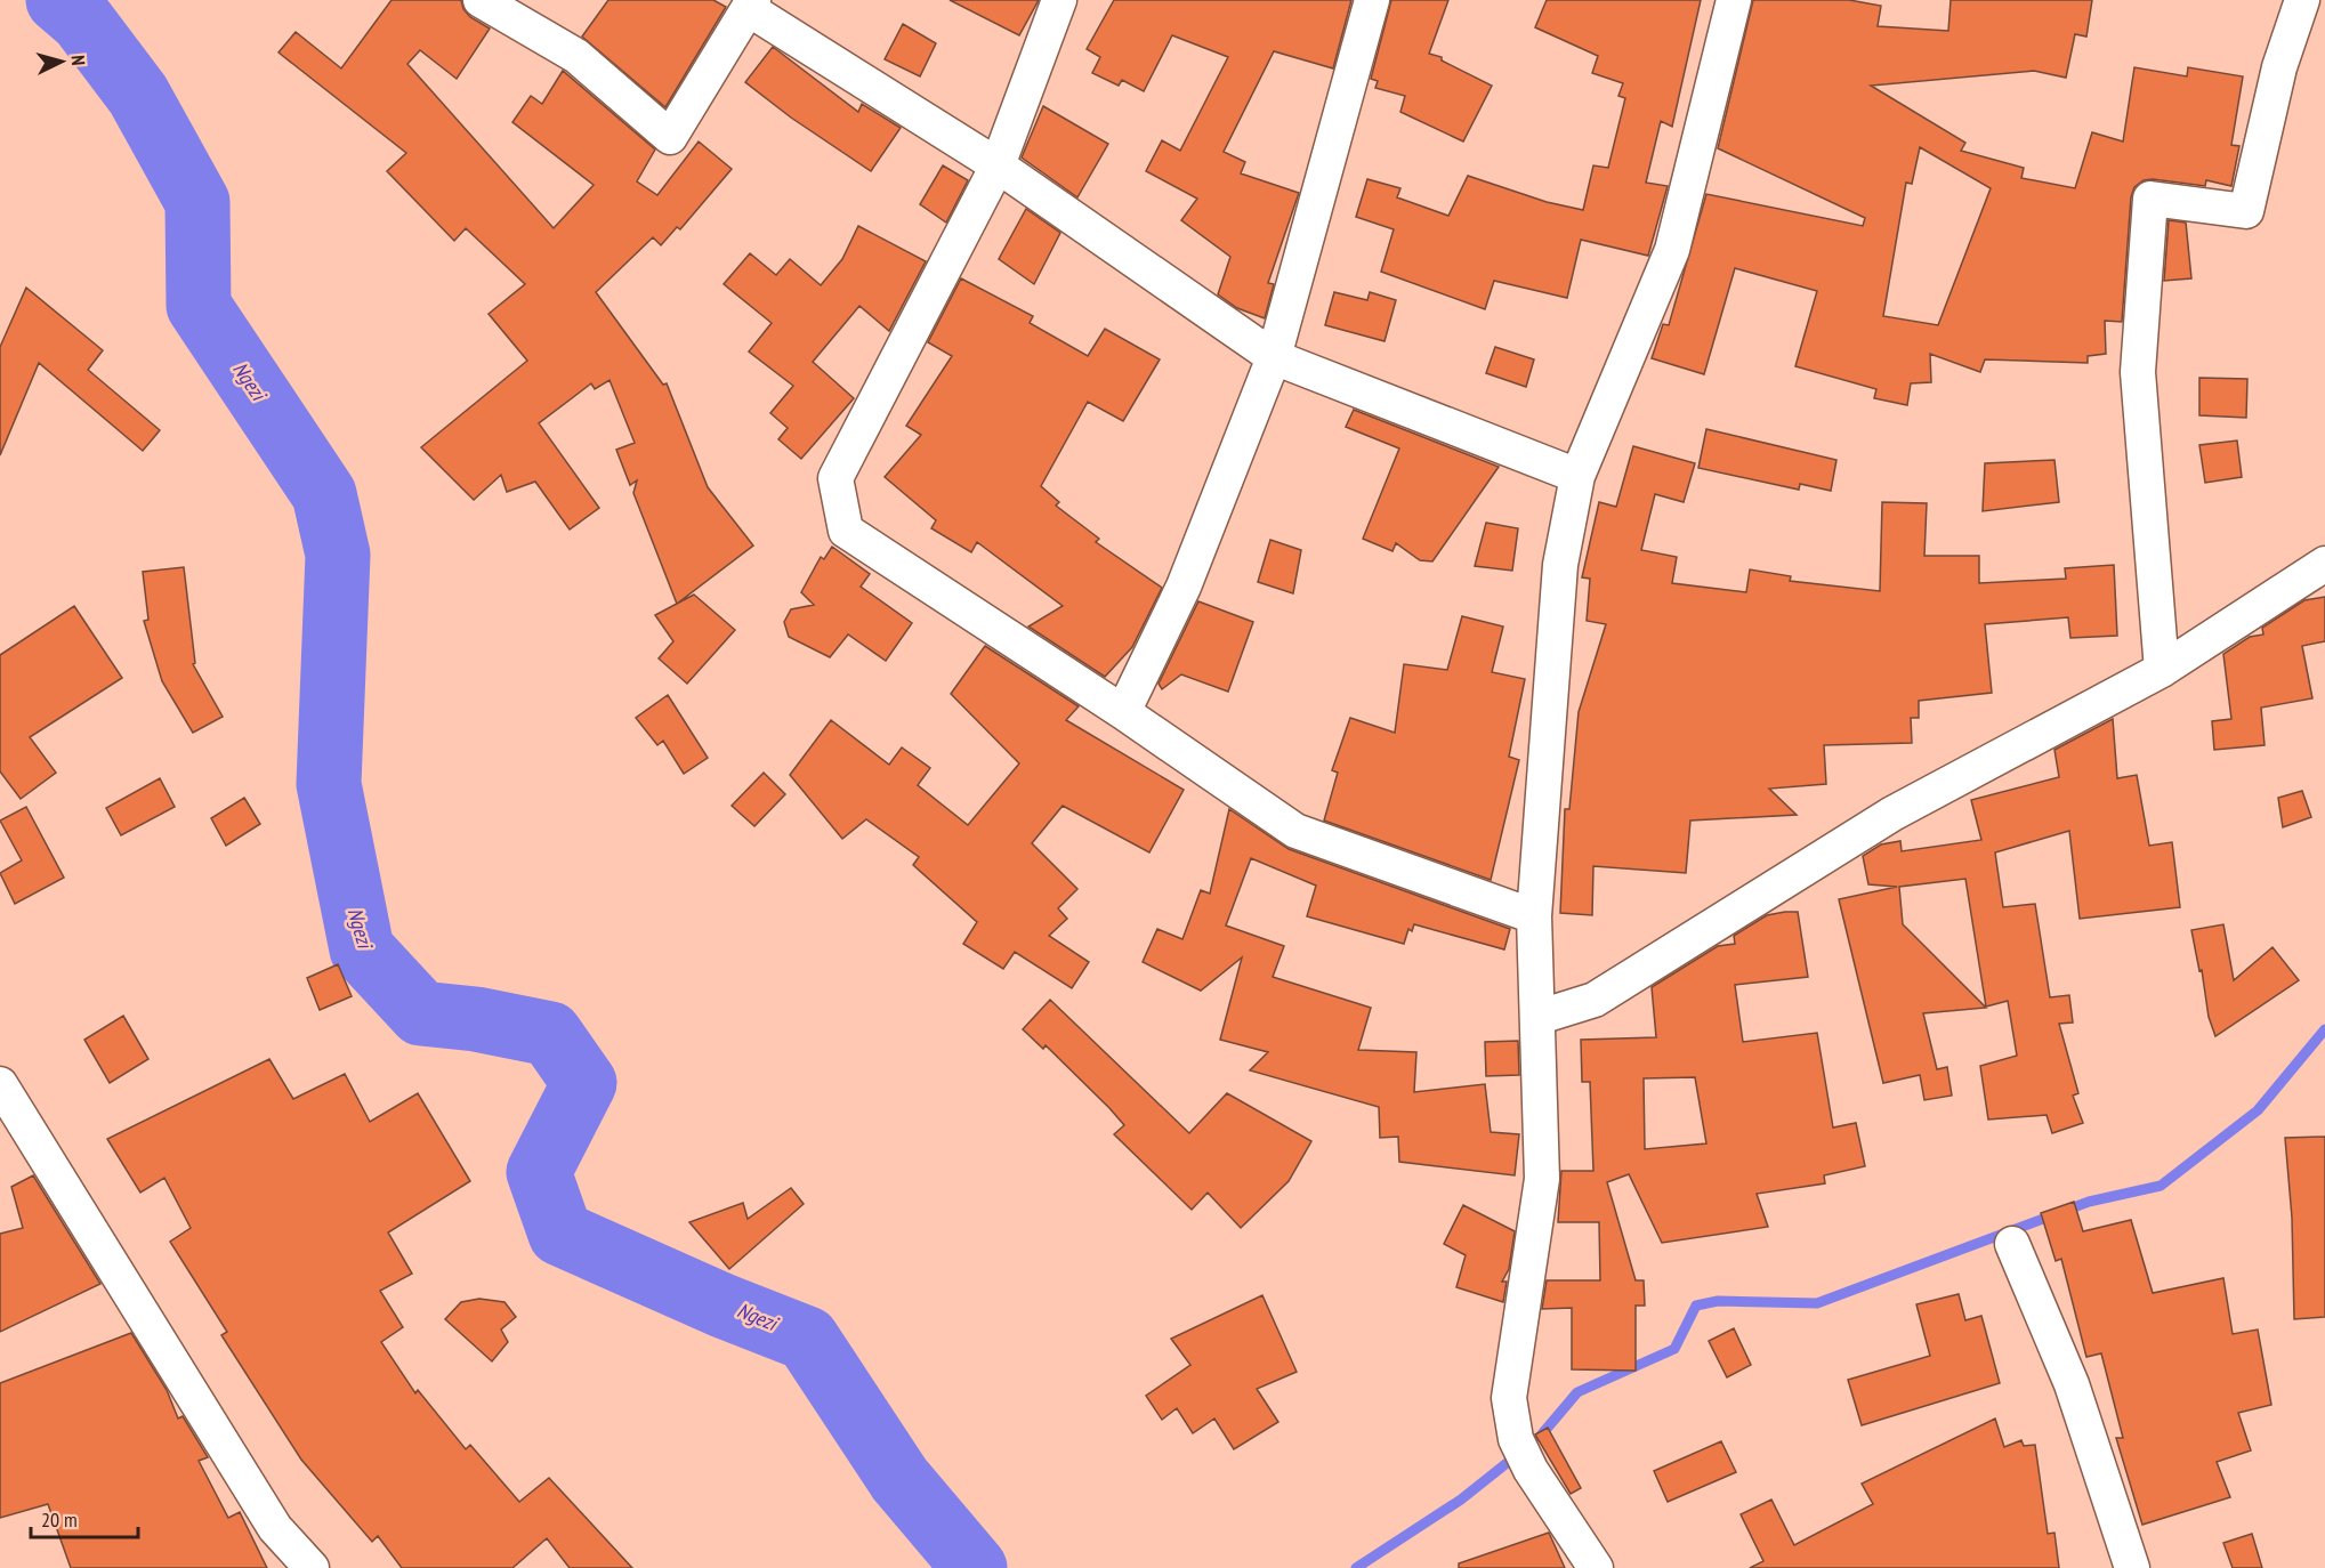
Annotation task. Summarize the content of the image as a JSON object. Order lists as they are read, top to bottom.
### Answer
{
  "water": ["Ngezi"],
  "scale_bar": "20 m",
  "north": "right"
}
